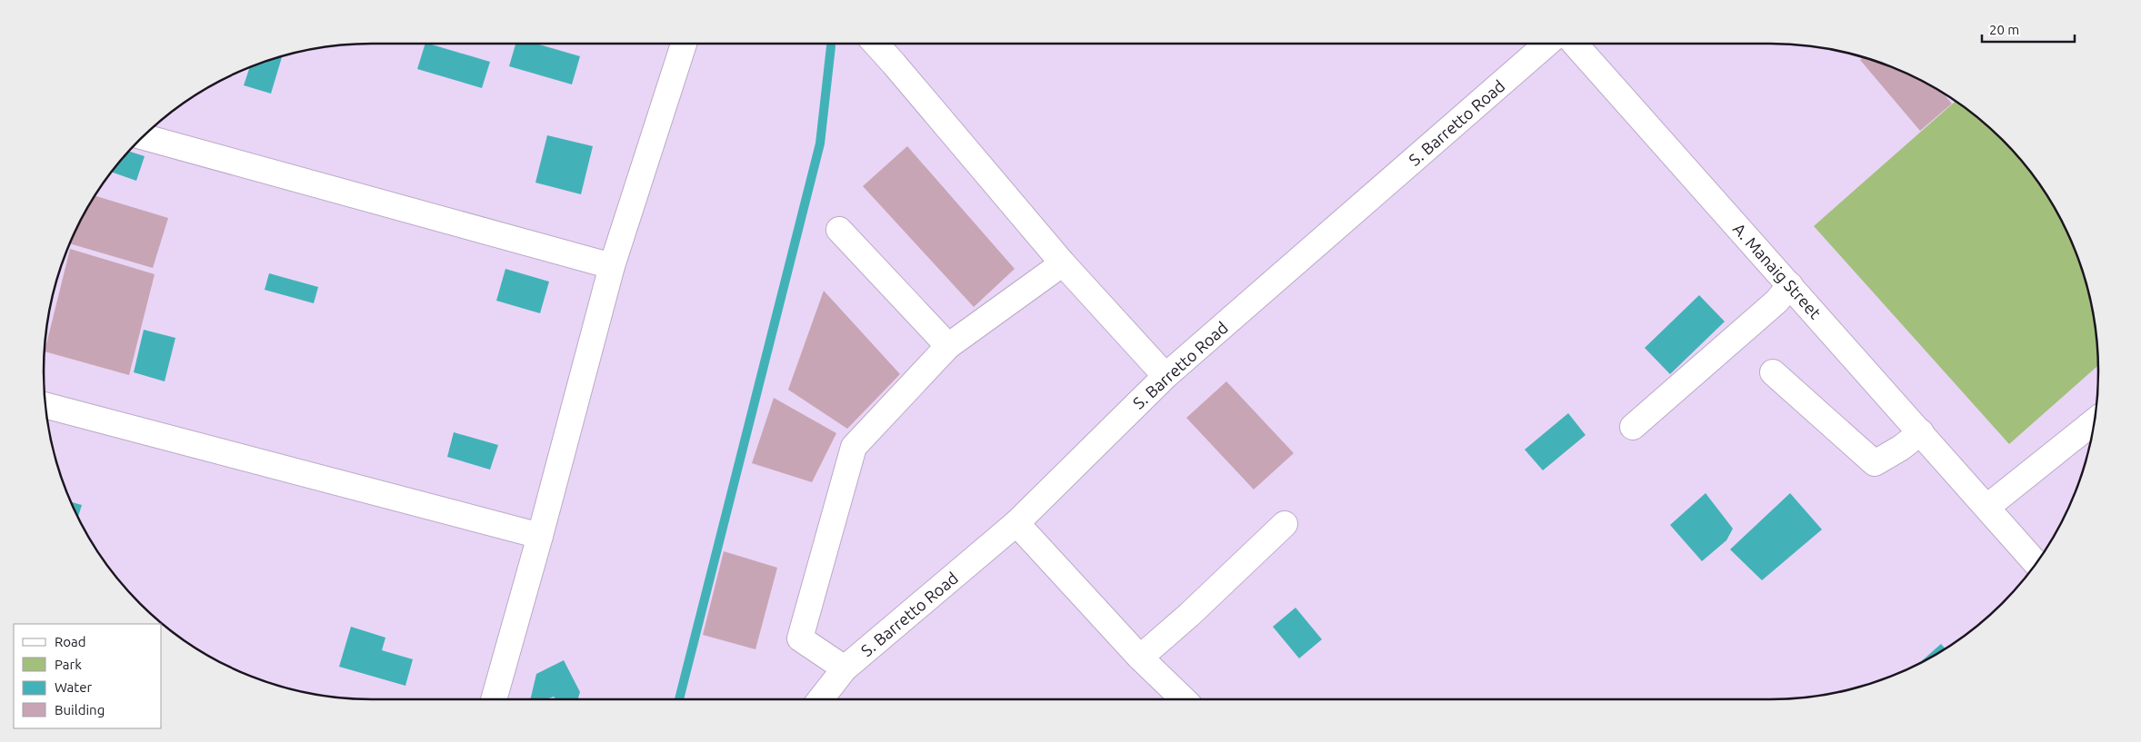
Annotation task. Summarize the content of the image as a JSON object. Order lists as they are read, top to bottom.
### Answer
{
  "streets": {
    "street": ["S. Barretto Road", "A. Manaig Street"]
  },
  "legend": [
    "Road",
    "Park",
    "Water",
    "Building"
  ],
  "scale_bar": "20 m"
}
